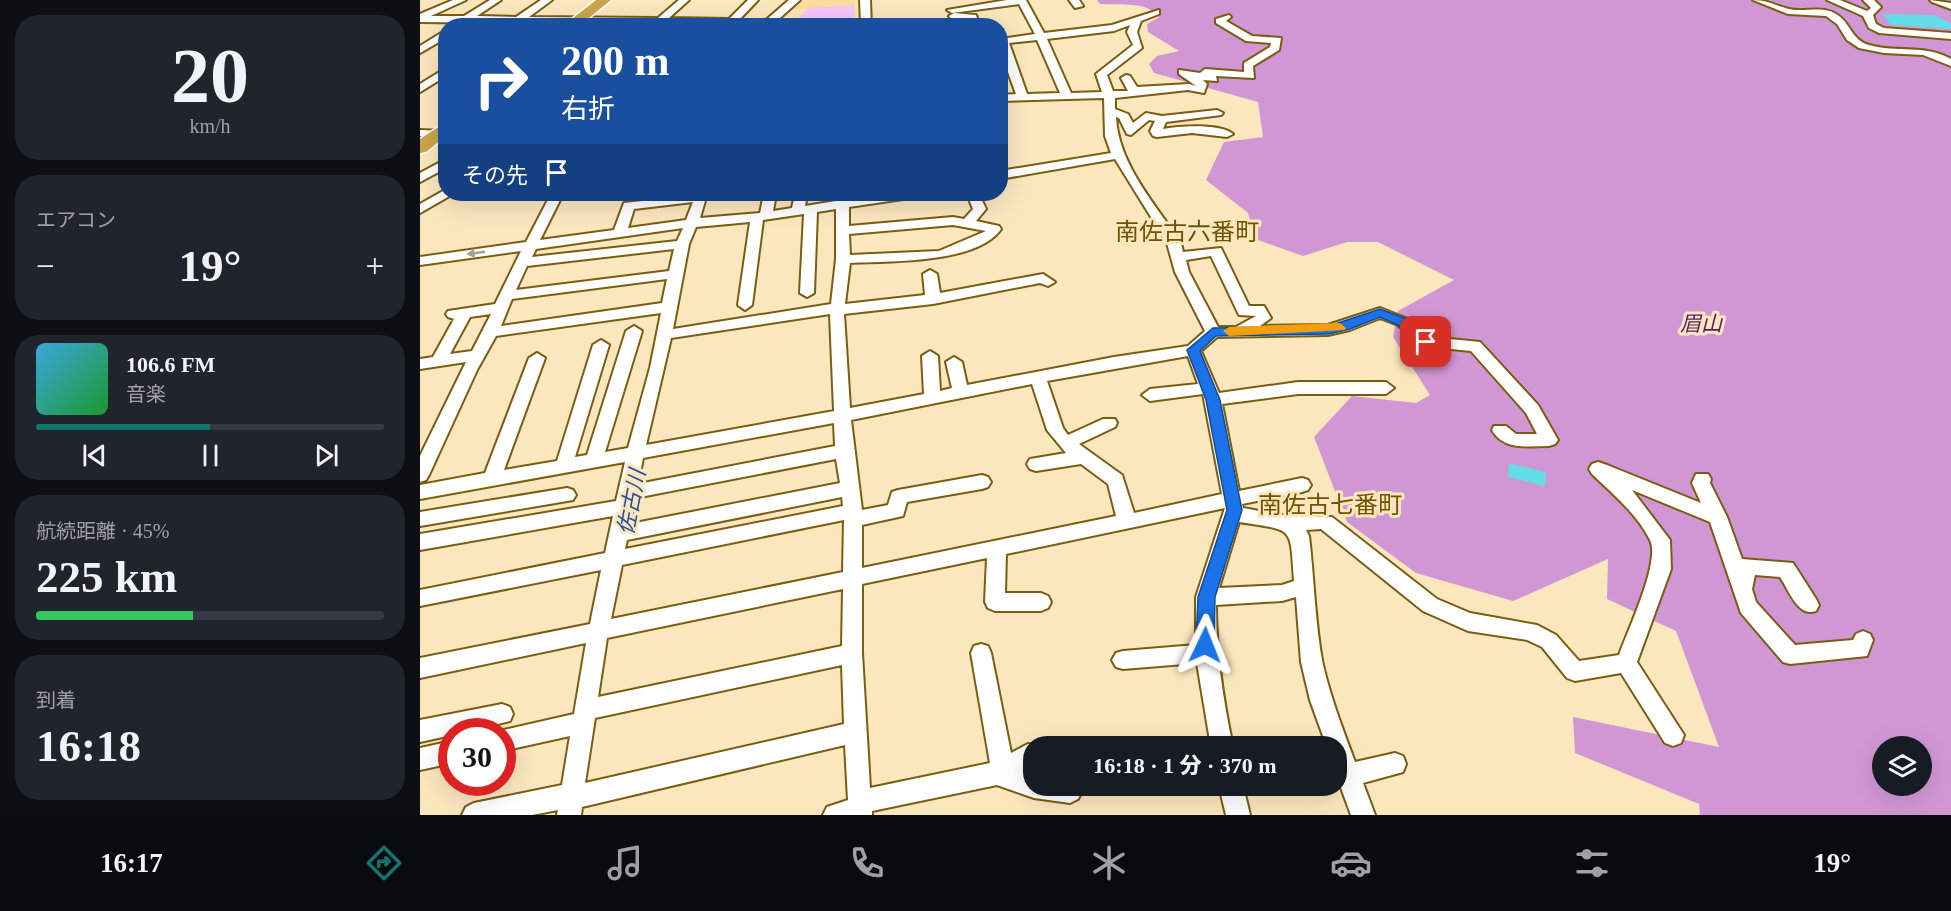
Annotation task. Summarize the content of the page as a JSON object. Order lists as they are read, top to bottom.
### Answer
{
  "districts": ["南佐古六番町", "南佐古七番町"],
  "water": ["佐古川"],
  "parks": ["眉山"],
  "page": {
    "tile": [
      ["20", "km/h"],
      "エアコン",
      ["航続距離 · 45%", "225 km"],
      ["到着", "16:18"]
    ],
    "turn": ["200 m", "右折"],
    "then": "その先",
    "heat": ["−", "19°", "+"],
    "song": ["106.6 FM", "音楽"],
    "limit": "30",
    "trip": "16:18 · 1 分 · 370 m",
    "tabs": ["16:17", "19°"]
  }
}
